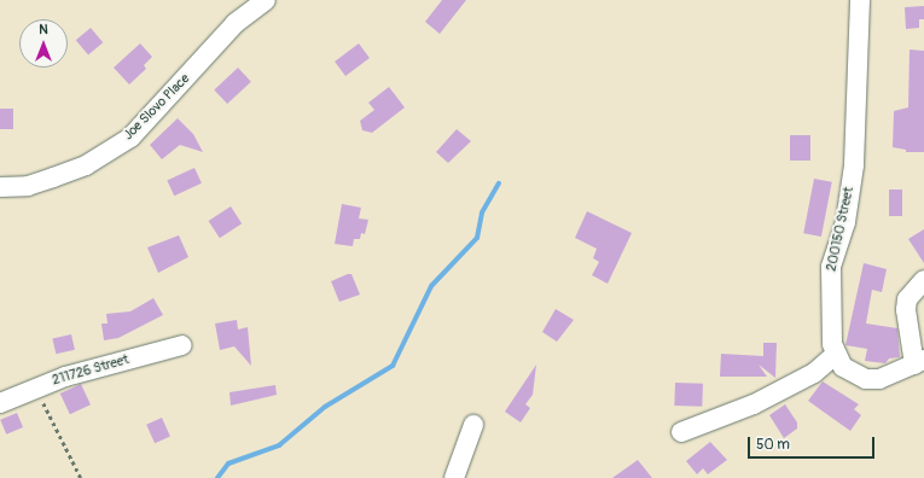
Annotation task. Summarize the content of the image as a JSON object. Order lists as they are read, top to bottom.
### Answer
{
  "streets": {
    "street": ["Joe Slovo Place", "200150 Street", "211726 Street"]
  },
  "scale_bar": "50 m",
  "north": "top"
}
